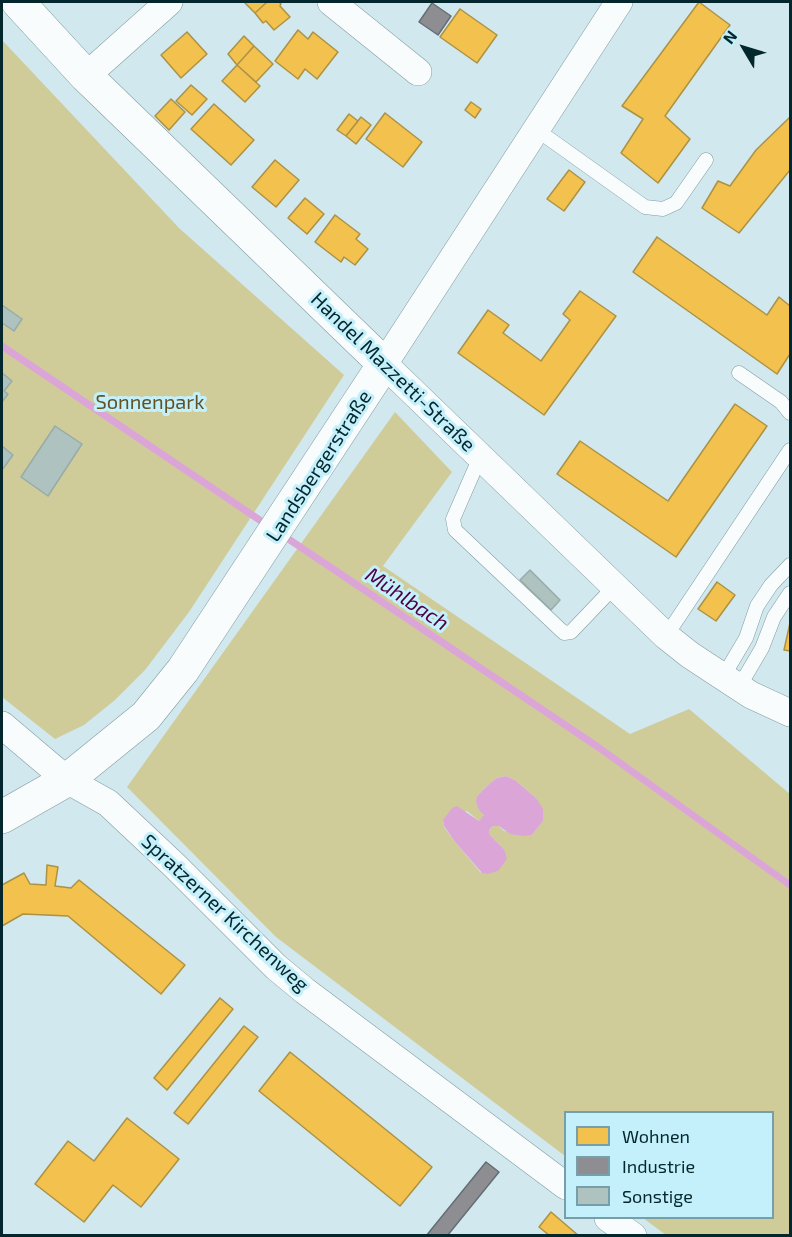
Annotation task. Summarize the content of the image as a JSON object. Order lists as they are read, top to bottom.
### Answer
{
  "streets": {
    "street": ["Handel Mazzetti-Straße", "Landsbergerstraße", "Spratzerner Kirchenweg"]
  },
  "crossings": [
    ["Handel Mazzetti-Straße", "Landsbergerstraße"],
    ["Landsbergerstraße", "Spratzerner Kirchenweg"]
  ],
  "water": ["Mühlbach"],
  "parks": ["Sonnenpark"],
  "legend": ["Wohnen", "Industrie", "Sonstige"],
  "north": "top left"
}
